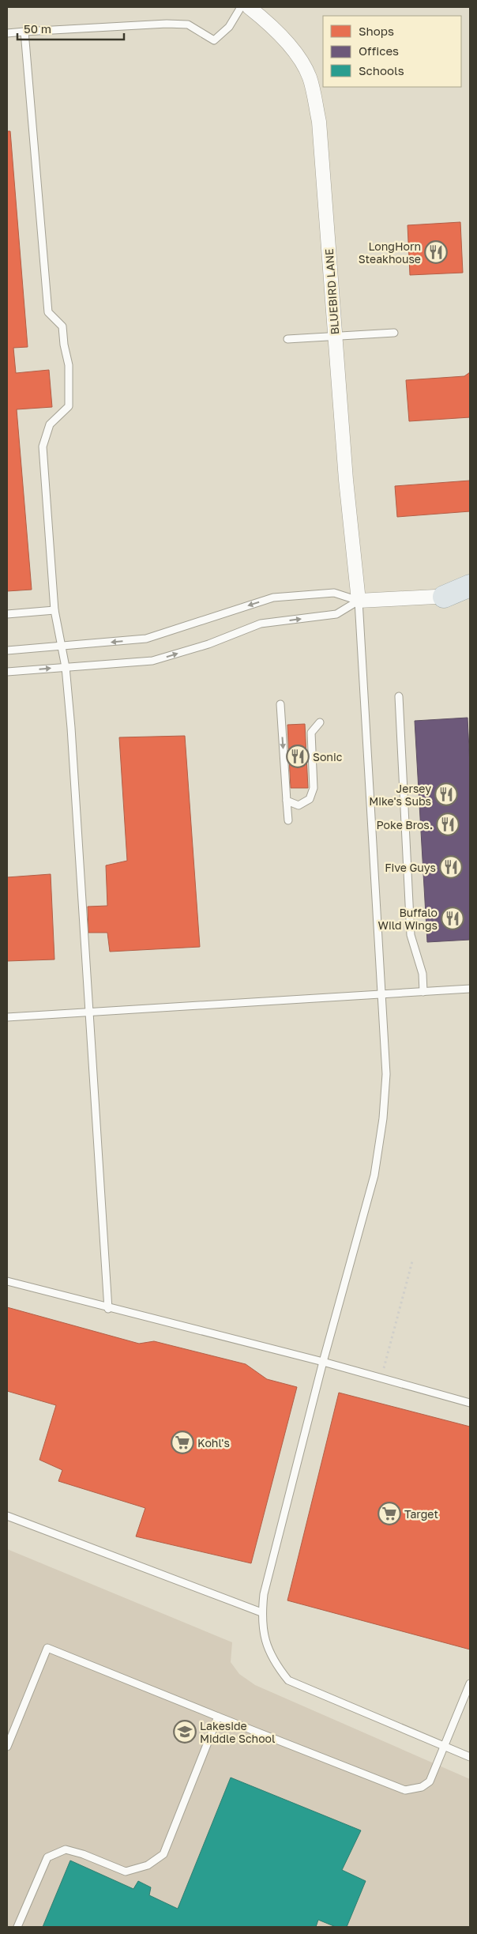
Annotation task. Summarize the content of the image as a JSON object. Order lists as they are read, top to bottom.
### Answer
{
  "streets": {
    "street": ["BLUEBIRD LANE"]
  },
  "places": {
    "restaurant": [
      "LongHorn Steakhouse",
      "Sonic",
      "Jersey Mike's Subs",
      "Poke Bros.",
      "Five Guys",
      "Buffalo Wild Wings"
    ],
    "supermarket": ["Kohl's", "Target"],
    "school or university": ["Lakeside Middle School"]
  },
  "legend": ["Shops", "Offices", "Schools"],
  "scale_bar": "50 m"
}
